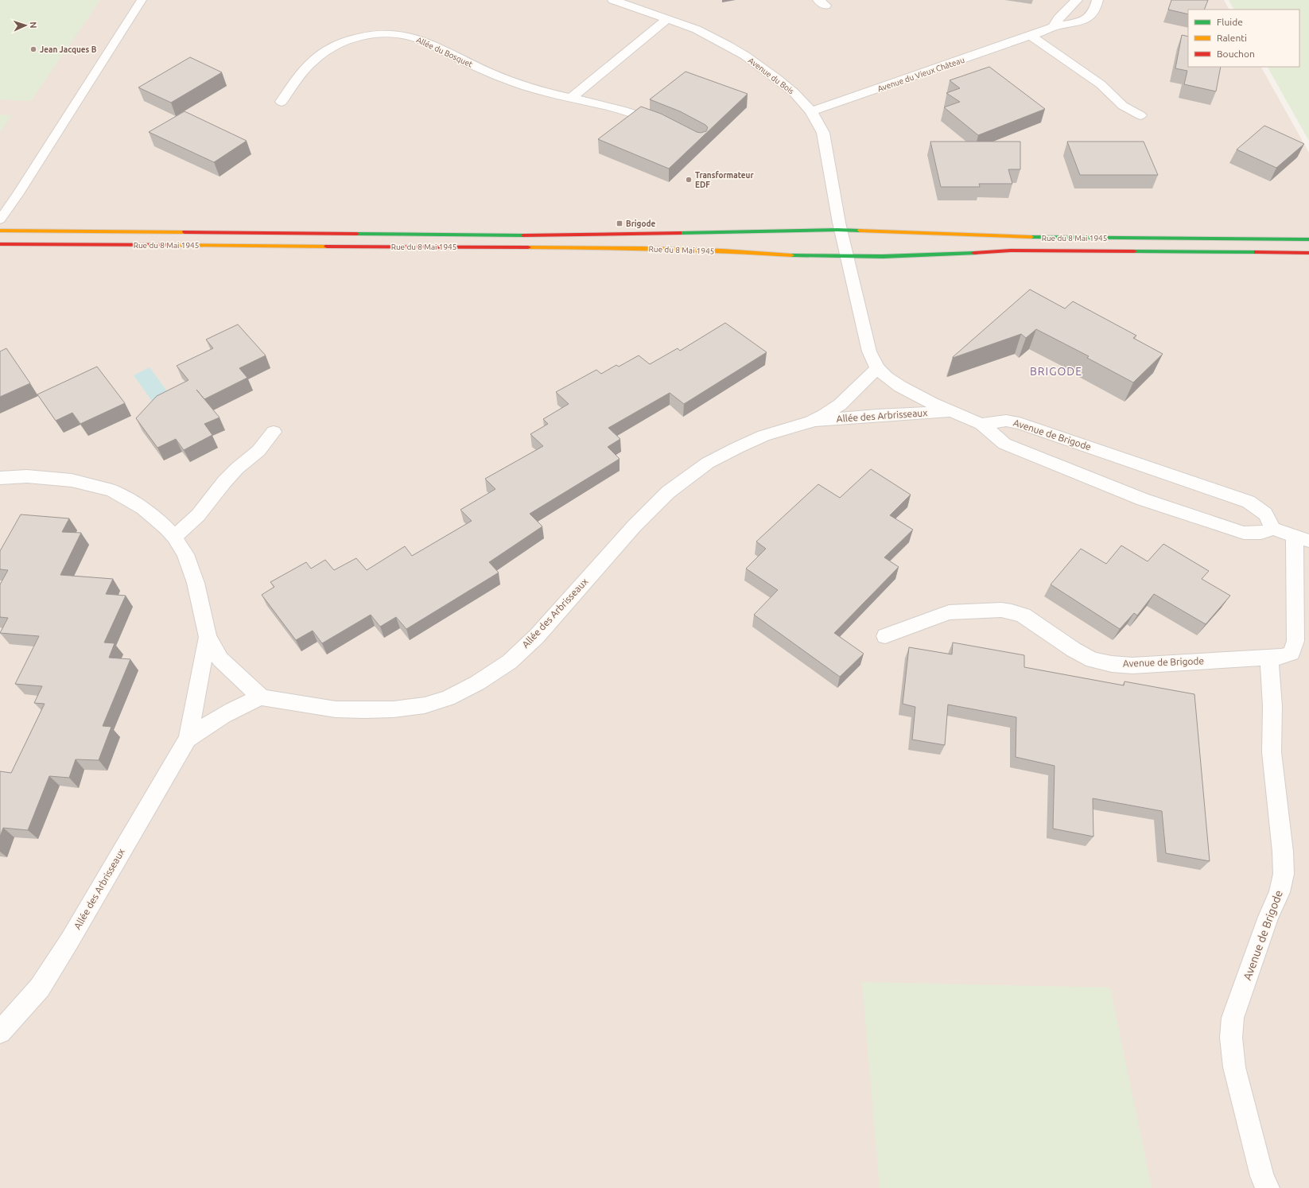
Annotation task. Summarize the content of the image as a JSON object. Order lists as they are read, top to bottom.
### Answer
{
  "streets": {
    "main road": ["Rue du 8 Mai 1945"],
    "street": [
      "Allée du Bosquet",
      "Avenue du Vieux Château",
      "Avenue du Bois",
      "Allée des Arbrisseaux",
      "Avenue de Brigode"
    ]
  },
  "crossings": [
    ["Avenue du Vieux Château", "Avenue du Bois"],
    ["Avenue du Bois", "Rue du 8 Mai 1945"],
    ["Rue du 8 Mai 1945", "Avenue de Brigode"],
    ["Allée des Arbrisseaux", "Avenue de Brigode"]
  ],
  "districts": ["BRIGODE"],
  "places": {
    "other": ["Jean Jacques B", "Transformateur EDF"],
    "transit": ["Brigode"]
  },
  "legend": ["Fluide", "Ralenti", "Bouchon"],
  "north": "right"
}
